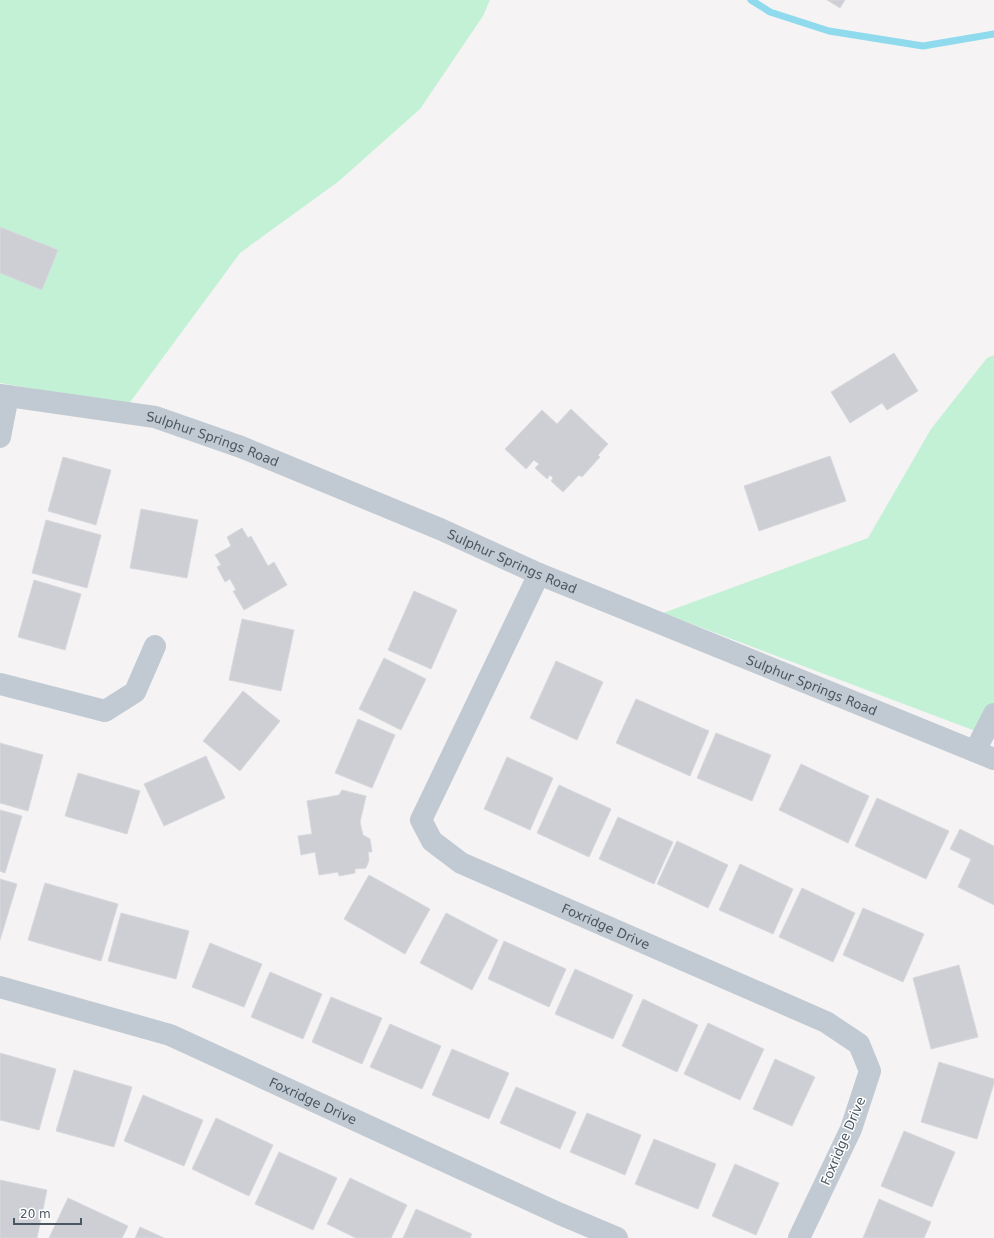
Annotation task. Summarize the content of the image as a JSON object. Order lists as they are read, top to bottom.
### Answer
{
  "streets": {
    "street": ["Sulphur Springs Road", "Foxridge Drive"]
  },
  "crossings": [
    ["Sulphur Springs Road", "Foxridge Drive"]
  ],
  "scale_bar": "20 m"
}
